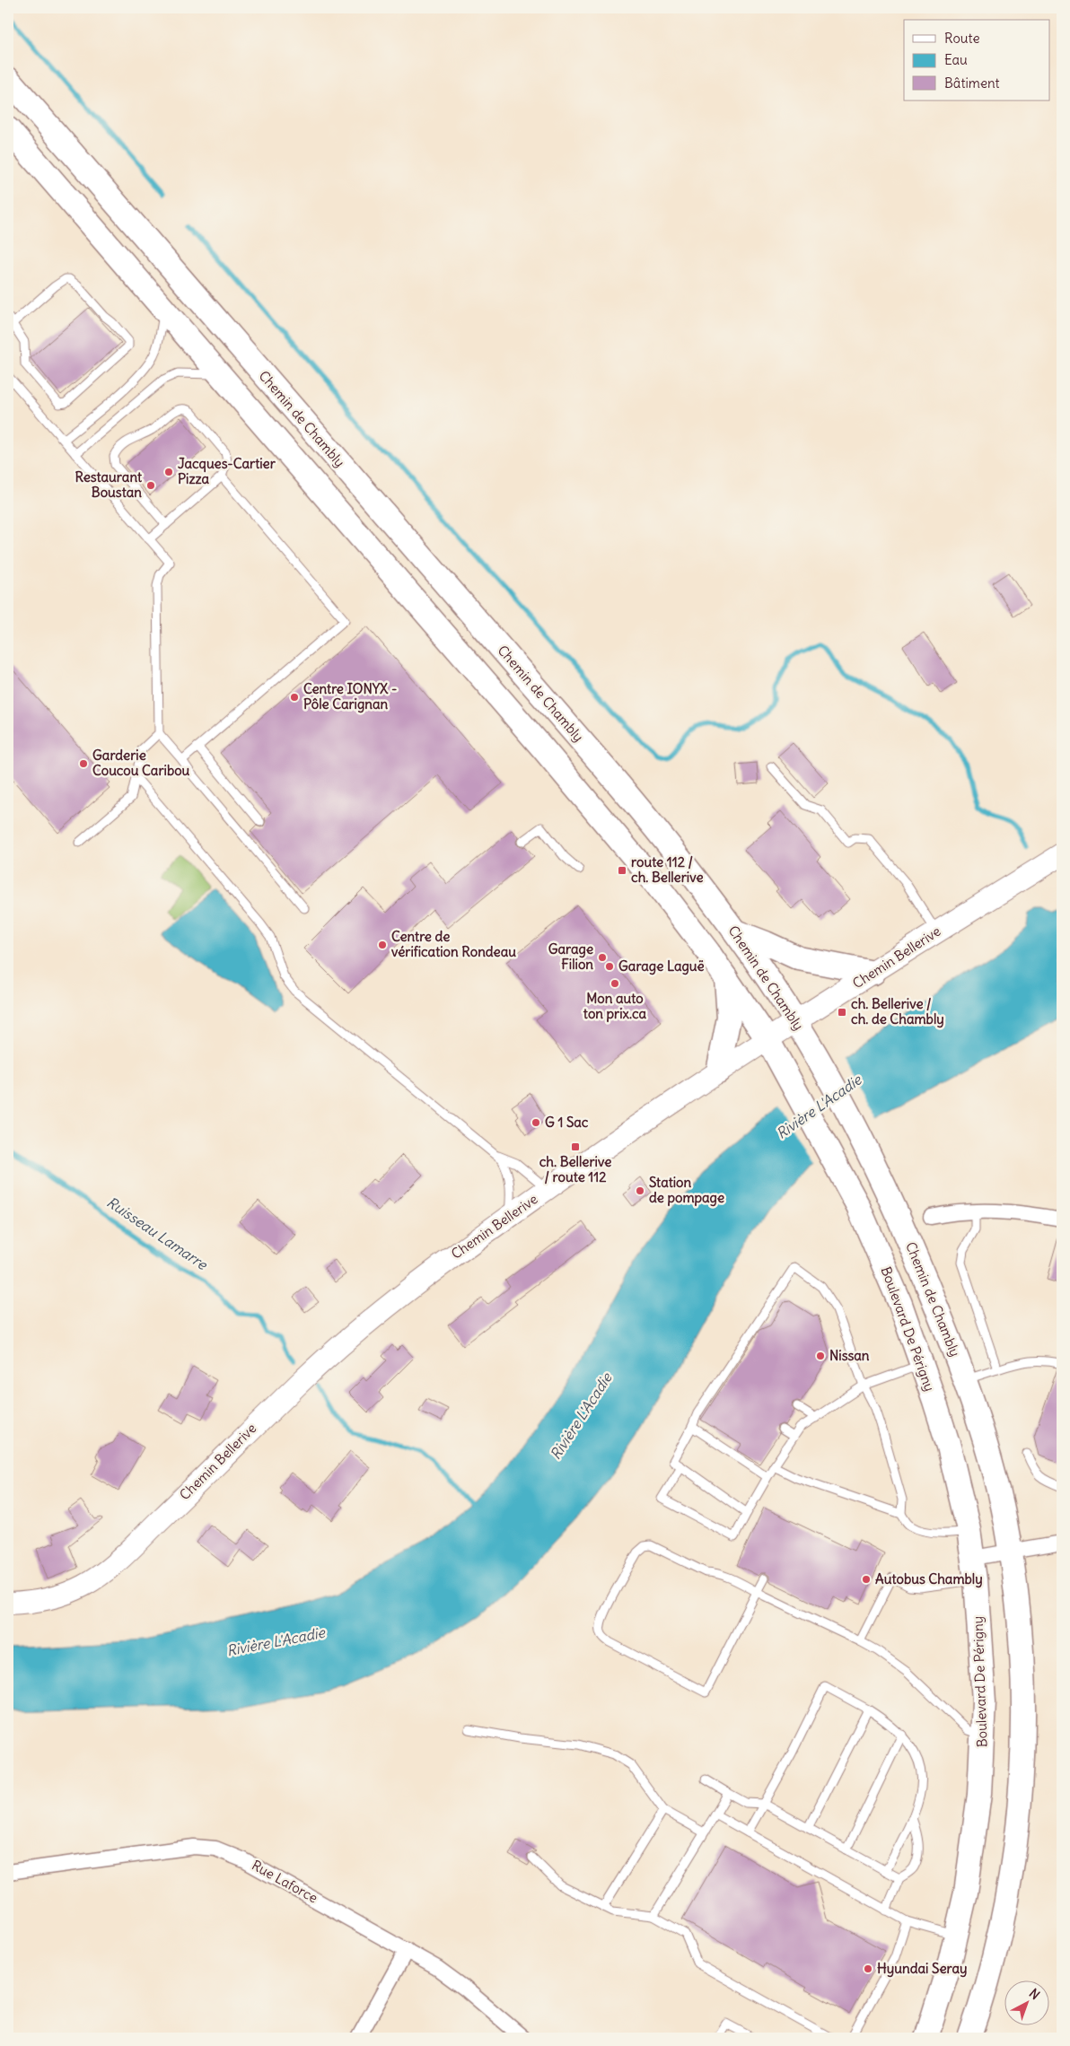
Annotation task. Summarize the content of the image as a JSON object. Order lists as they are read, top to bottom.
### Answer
{
  "streets": {
    "main road": ["Chemin de Chambly", "Boulevard De Périgny"],
    "street": ["Chemin Bellerive", "Rue Laforce"]
  },
  "crossings": [
    ["Chemin de Chambly", "Chemin Bellerive"],
    ["Chemin Bellerive", "Boulevard De Périgny"]
  ],
  "water": ["Rivière L'Acadie", "Ruisseau Lamarre"],
  "places": {
    "other": [
      "Jacques-Cartier Pizza",
      "Restaurant Boustan",
      "Centre IONYX - Pôle Carignan",
      "Garderie Coucou Caribou",
      "Centre de vérification Rondeau",
      "Garage Filion",
      "Garage Laguë",
      "Mon auto ton prix.ca",
      "G 1 Sac",
      "Station de pompage",
      "Nissan",
      "Autobus Chambly",
      "Hyundai Seray"
    ],
    "transit": ["route 112 / ch. Bellerive", "ch. Bellerive / ch. de Chambly", "ch. Bellerive / route 112"]
  },
  "legend": ["Route", "Eau", "Bâtiment"],
  "north": "top right"
}
